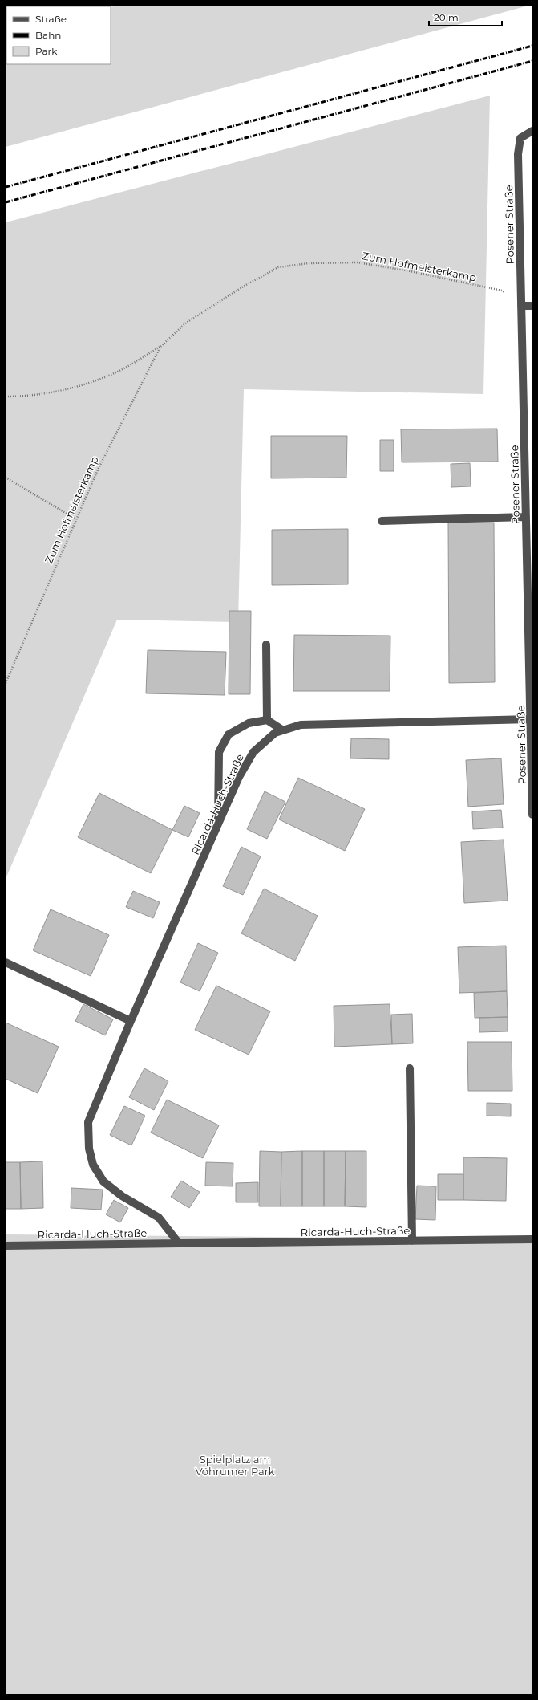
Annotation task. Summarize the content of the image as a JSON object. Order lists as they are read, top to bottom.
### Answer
{
  "streets": {
    "street": ["Posener Straße", "Ricarda-Huch-Straße"],
    "path": ["Zum Hofmeisterkamp"]
  },
  "crossings": [
    ["Posener Straße", "Zum Hofmeisterkamp"],
    ["Posener Straße", "Ricarda-Huch-Straße"]
  ],
  "parks": ["Spielplatz am Vöhrumer Park"],
  "legend": ["Straße", "Bahn", "Park"],
  "scale_bar": "20 m"
}
